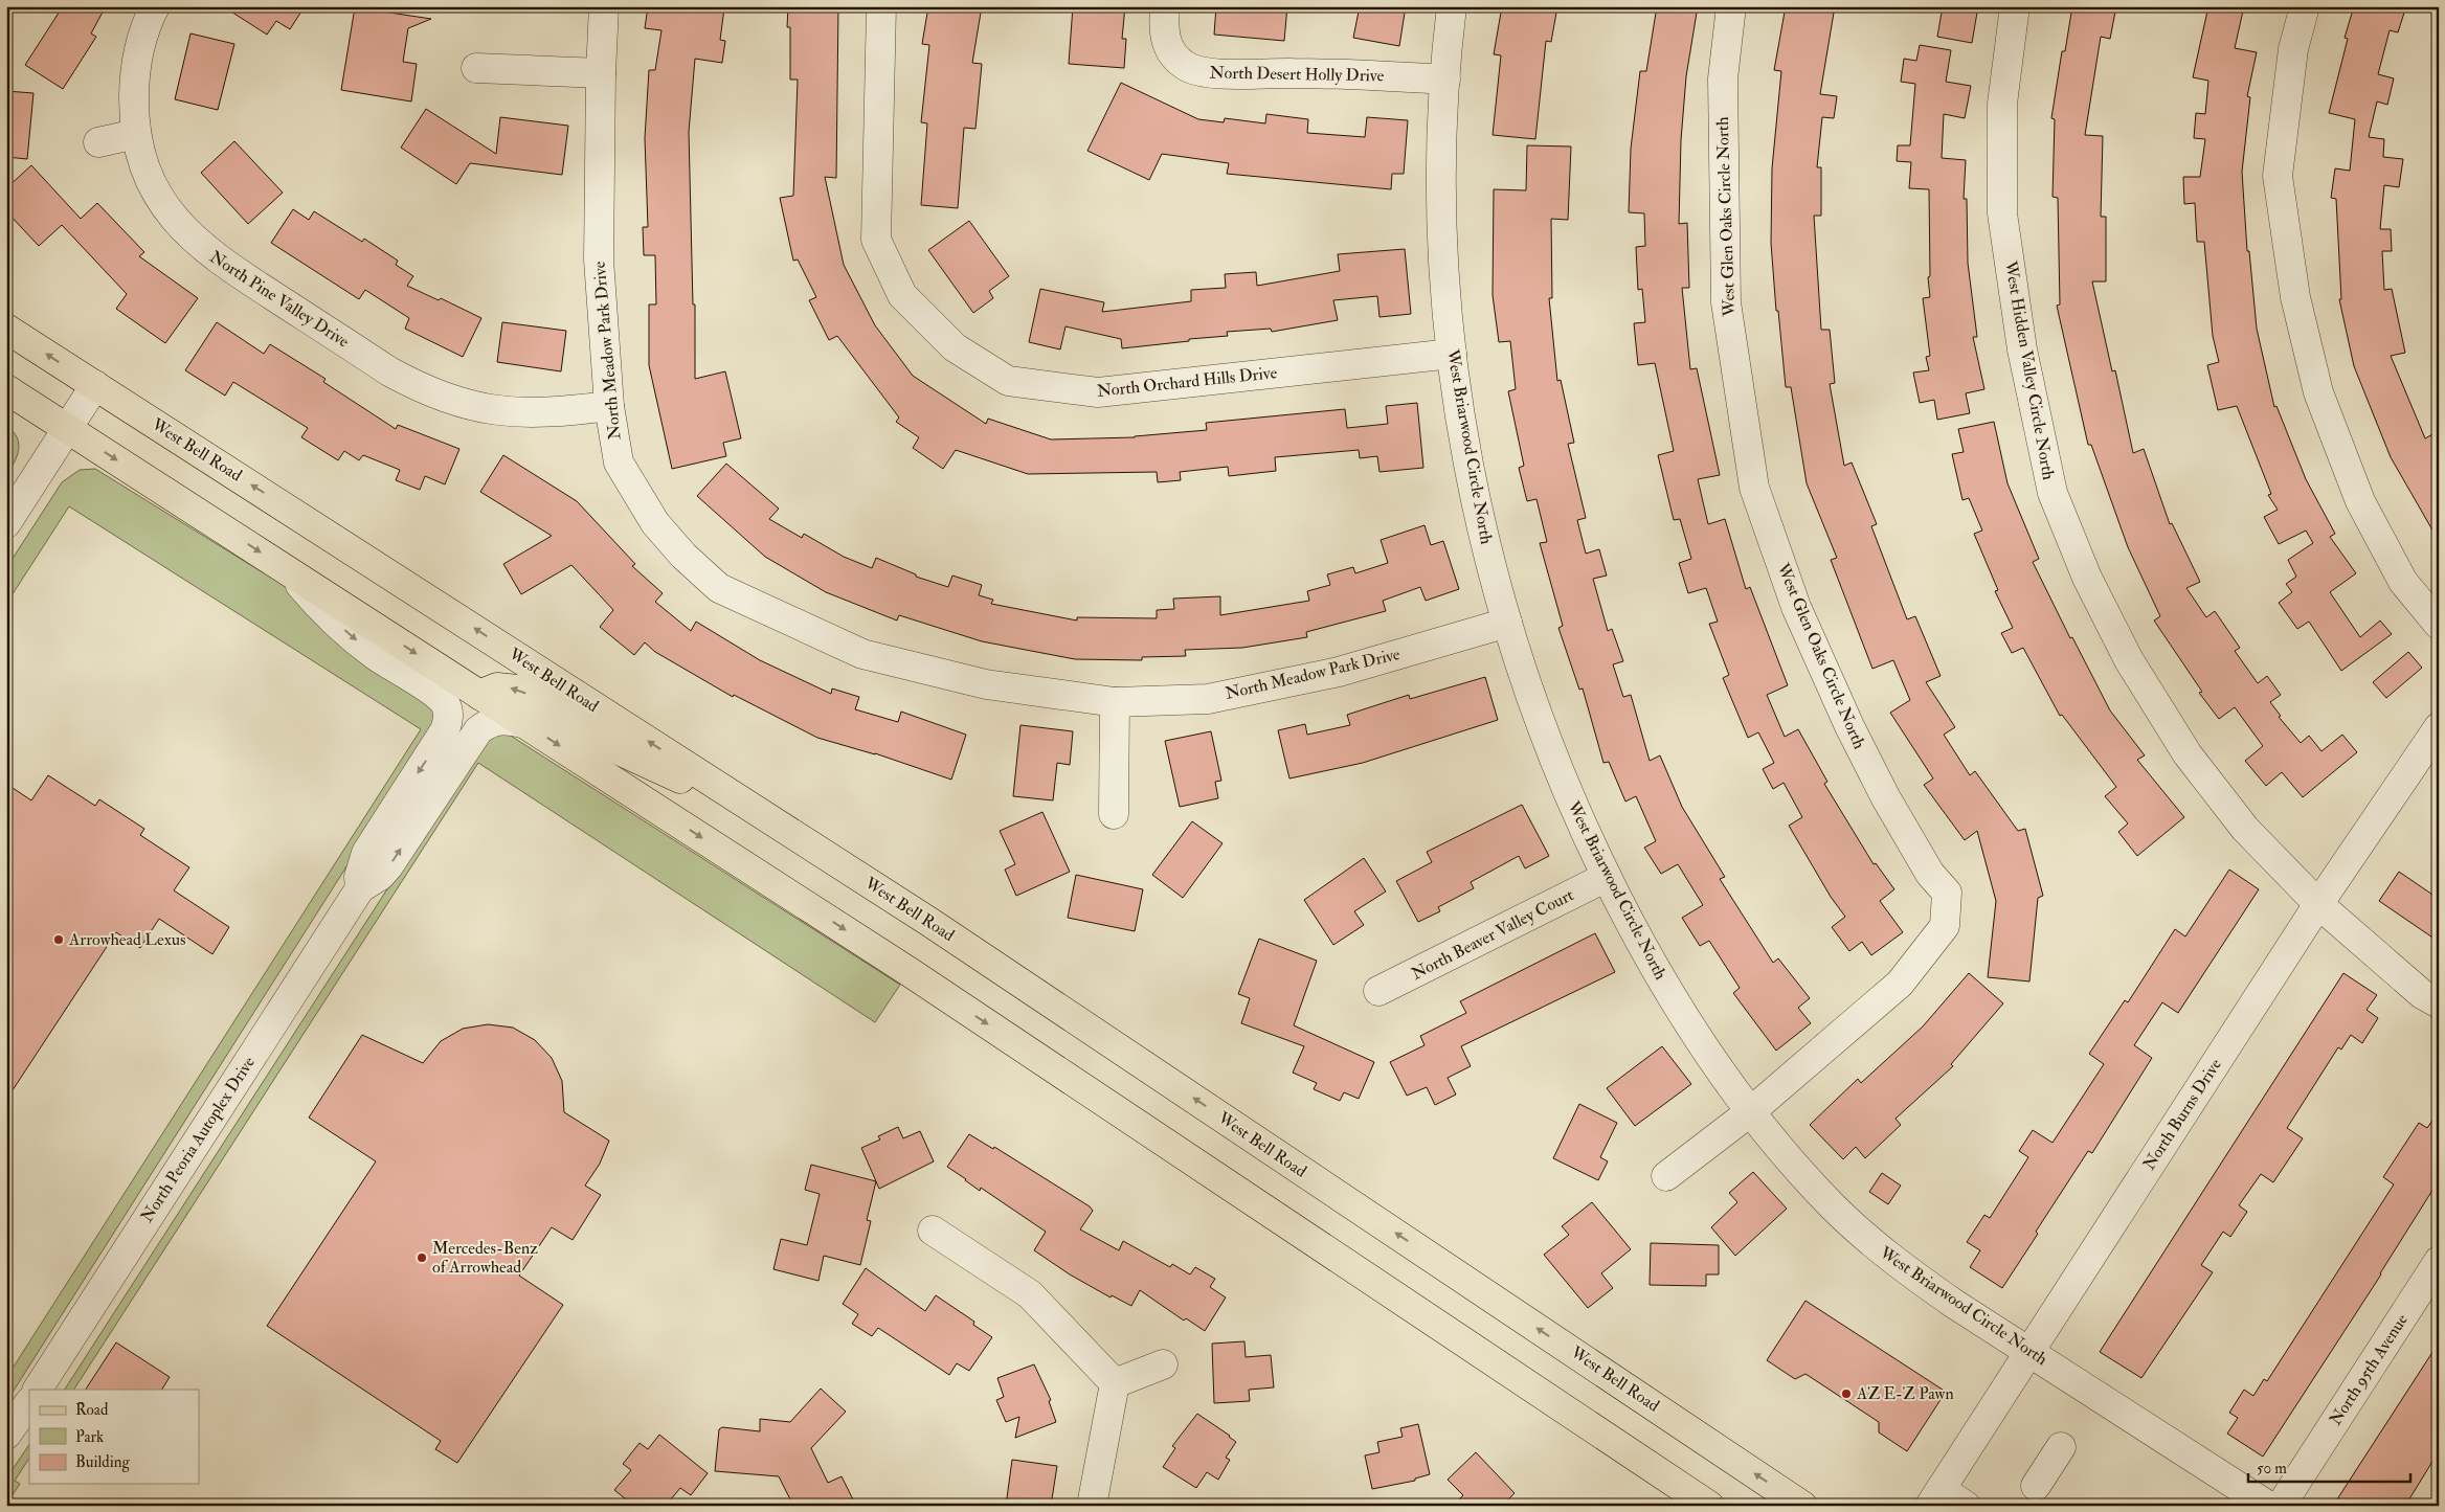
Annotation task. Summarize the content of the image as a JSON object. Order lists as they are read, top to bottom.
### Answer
{
  "streets": {
    "main road": ["West Bell Road"],
    "street": [
      "North Desert Holly Drive",
      "West Glen Oaks Circle North",
      "North Pine Valley Drive",
      "North Meadow Park Drive",
      "West Hidden Valley Circle North",
      "North Orchard Hills Drive",
      "West Briarwood Circle North",
      "North Beaver Valley Court",
      "North Burns Drive",
      "North Peoria Autoplex Drive",
      "North 95th Avenue"
    ]
  },
  "crossings": [
    ["North Desert Holly Drive", "West Briarwood Circle North"],
    ["West Glen Oaks Circle North", "West Briarwood Circle North"],
    ["North Pine Valley Drive", "North Meadow Park Drive"],
    ["North Meadow Park Drive", "West Briarwood Circle North"],
    ["West Hidden Valley Circle North", "North Burns Drive"],
    ["North Orchard Hills Drive", "West Briarwood Circle North"],
    ["West Briarwood Circle North", "North Beaver Valley Court"],
    ["West Briarwood Circle North", "North Burns Drive"]
  ],
  "places": ["Arrowhead Lexus", "Mercedes-Benz of Arrowhead", "AZ E-Z Pawn"],
  "legend": ["Road", "Park", "Building"],
  "scale_bar": "50 m"
}
